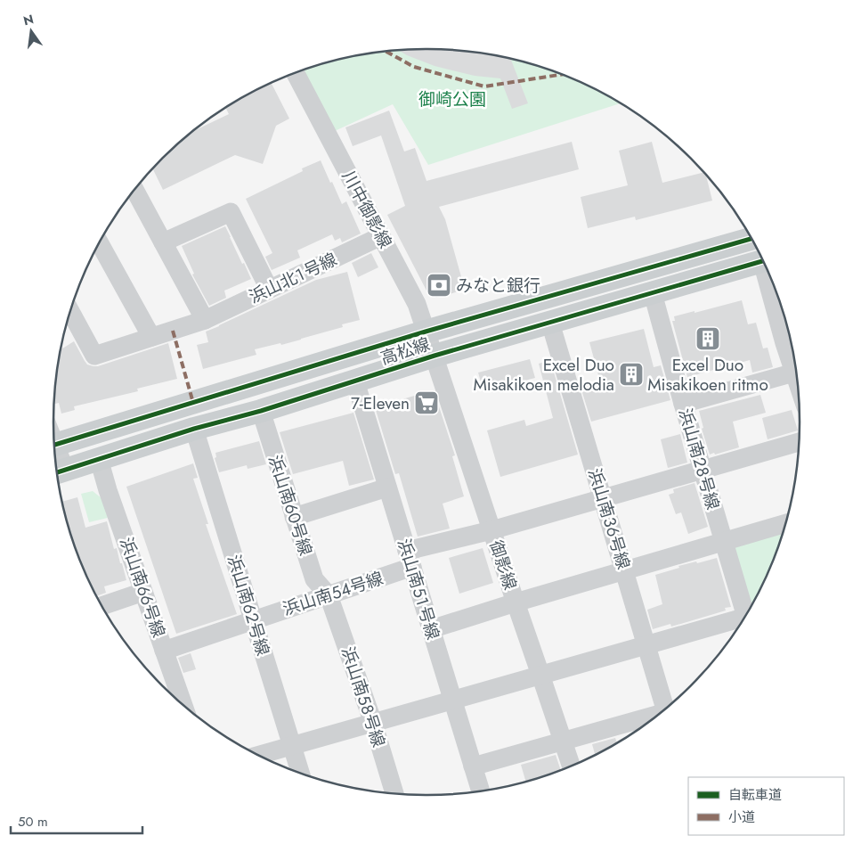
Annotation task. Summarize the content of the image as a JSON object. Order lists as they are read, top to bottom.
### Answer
{
  "streets": {
    "main road": ["高松線"],
    "street": [
      "川中御影線",
      "浜山北１号線",
      "浜山南２８号線",
      "浜山南６０号線",
      "浜山南３６号線",
      "御影線",
      "浜山南６６号線",
      "浜山南５１号線",
      "浜山南５４号線",
      "浜山南６２号線",
      "浜山南５８号線"
    ]
  },
  "crossings": [
    ["川中御影線", "浜山北１号線"],
    ["川中御影線", "高松線"],
    ["川中御影線", "御影線"],
    ["高松線", "浜山南２８号線"],
    ["高松線", "浜山南６０号線"],
    ["高松線", "浜山南３６号線"],
    ["高松線", "御影線"],
    ["高松線", "浜山南６６号線"],
    ["高松線", "浜山南５１号線"],
    ["高松線", "浜山南６２号線"],
    ["浜山南２８号線", "浜山南５４号線"],
    ["浜山南６０号線", "浜山南５４号線"],
    ["浜山南６０号線", "浜山南５８号線"],
    ["浜山南３６号線", "浜山南５４号線"],
    ["御影線", "浜山南５４号線"],
    ["浜山南６６号線", "浜山南５４号線"],
    ["浜山南５１号線", "浜山南５４号線"],
    ["浜山南５４号線", "浜山南６２号線"],
    ["浜山南５４号線", "浜山南５８号線"]
  ],
  "parks": ["御崎公園"],
  "places": {
    "bank": ["みなと銀行"],
    "building": ["Excel Duo Misakikoen ritmo", "Excel Duo Misakikoen melodia"],
    "supermarket": ["7-Eleven"]
  },
  "legend": ["自転車道", "小道"],
  "scale_bar": "50 m",
  "north": "top"
}
